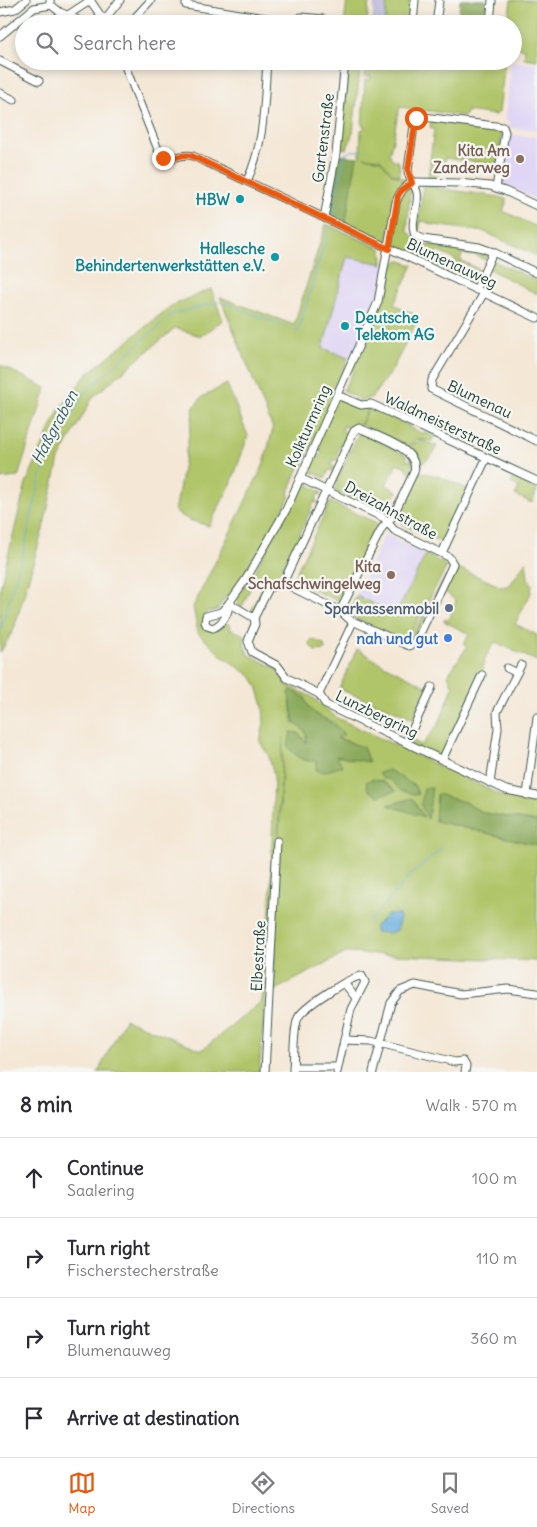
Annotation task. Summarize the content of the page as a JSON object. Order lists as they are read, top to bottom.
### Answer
{
  "streets": {
    "street": [
      "Gartenstraße",
      "Blumenauweg",
      "Blumenau",
      "Waldmeisterstraße",
      "Kolkturmring",
      "Dreizahnstraße",
      "Lunzbergring",
      "Elbestraße"
    ]
  },
  "crossings": [
    ["Gartenstraße", "Blumenauweg"],
    ["Blumenauweg", "Blumenau"],
    ["Blumenauweg", "Kolkturmring"],
    ["Waldmeisterstraße", "Kolkturmring"],
    ["Kolkturmring", "Dreizahnstraße"],
    ["Kolkturmring", "Lunzbergring"]
  ],
  "water": ["Haßgraben"],
  "places": [
    "Kita Am Zanderweg",
    "HBW",
    "Hallesche Behindertenwerkstätten e.V.",
    "Deutsche Telekom AG",
    "Kita Schafschwingelweg",
    "Sparkassenmobil",
    "nah und gut"
  ],
  "page": {
    "search": "Search here",
    "heading": ["8 min", "Walk · 570 m"],
    "list": [
      ["Continue", "Saalering", "100 m"],
      ["Turn right", "Fischerstecherstraße", "110 m"],
      ["Turn right", "Blumenauweg", "360 m"],
      "Arrive at destination"
    ],
    "nav": ["Map", "Directions", "Saved"]
  }
}
